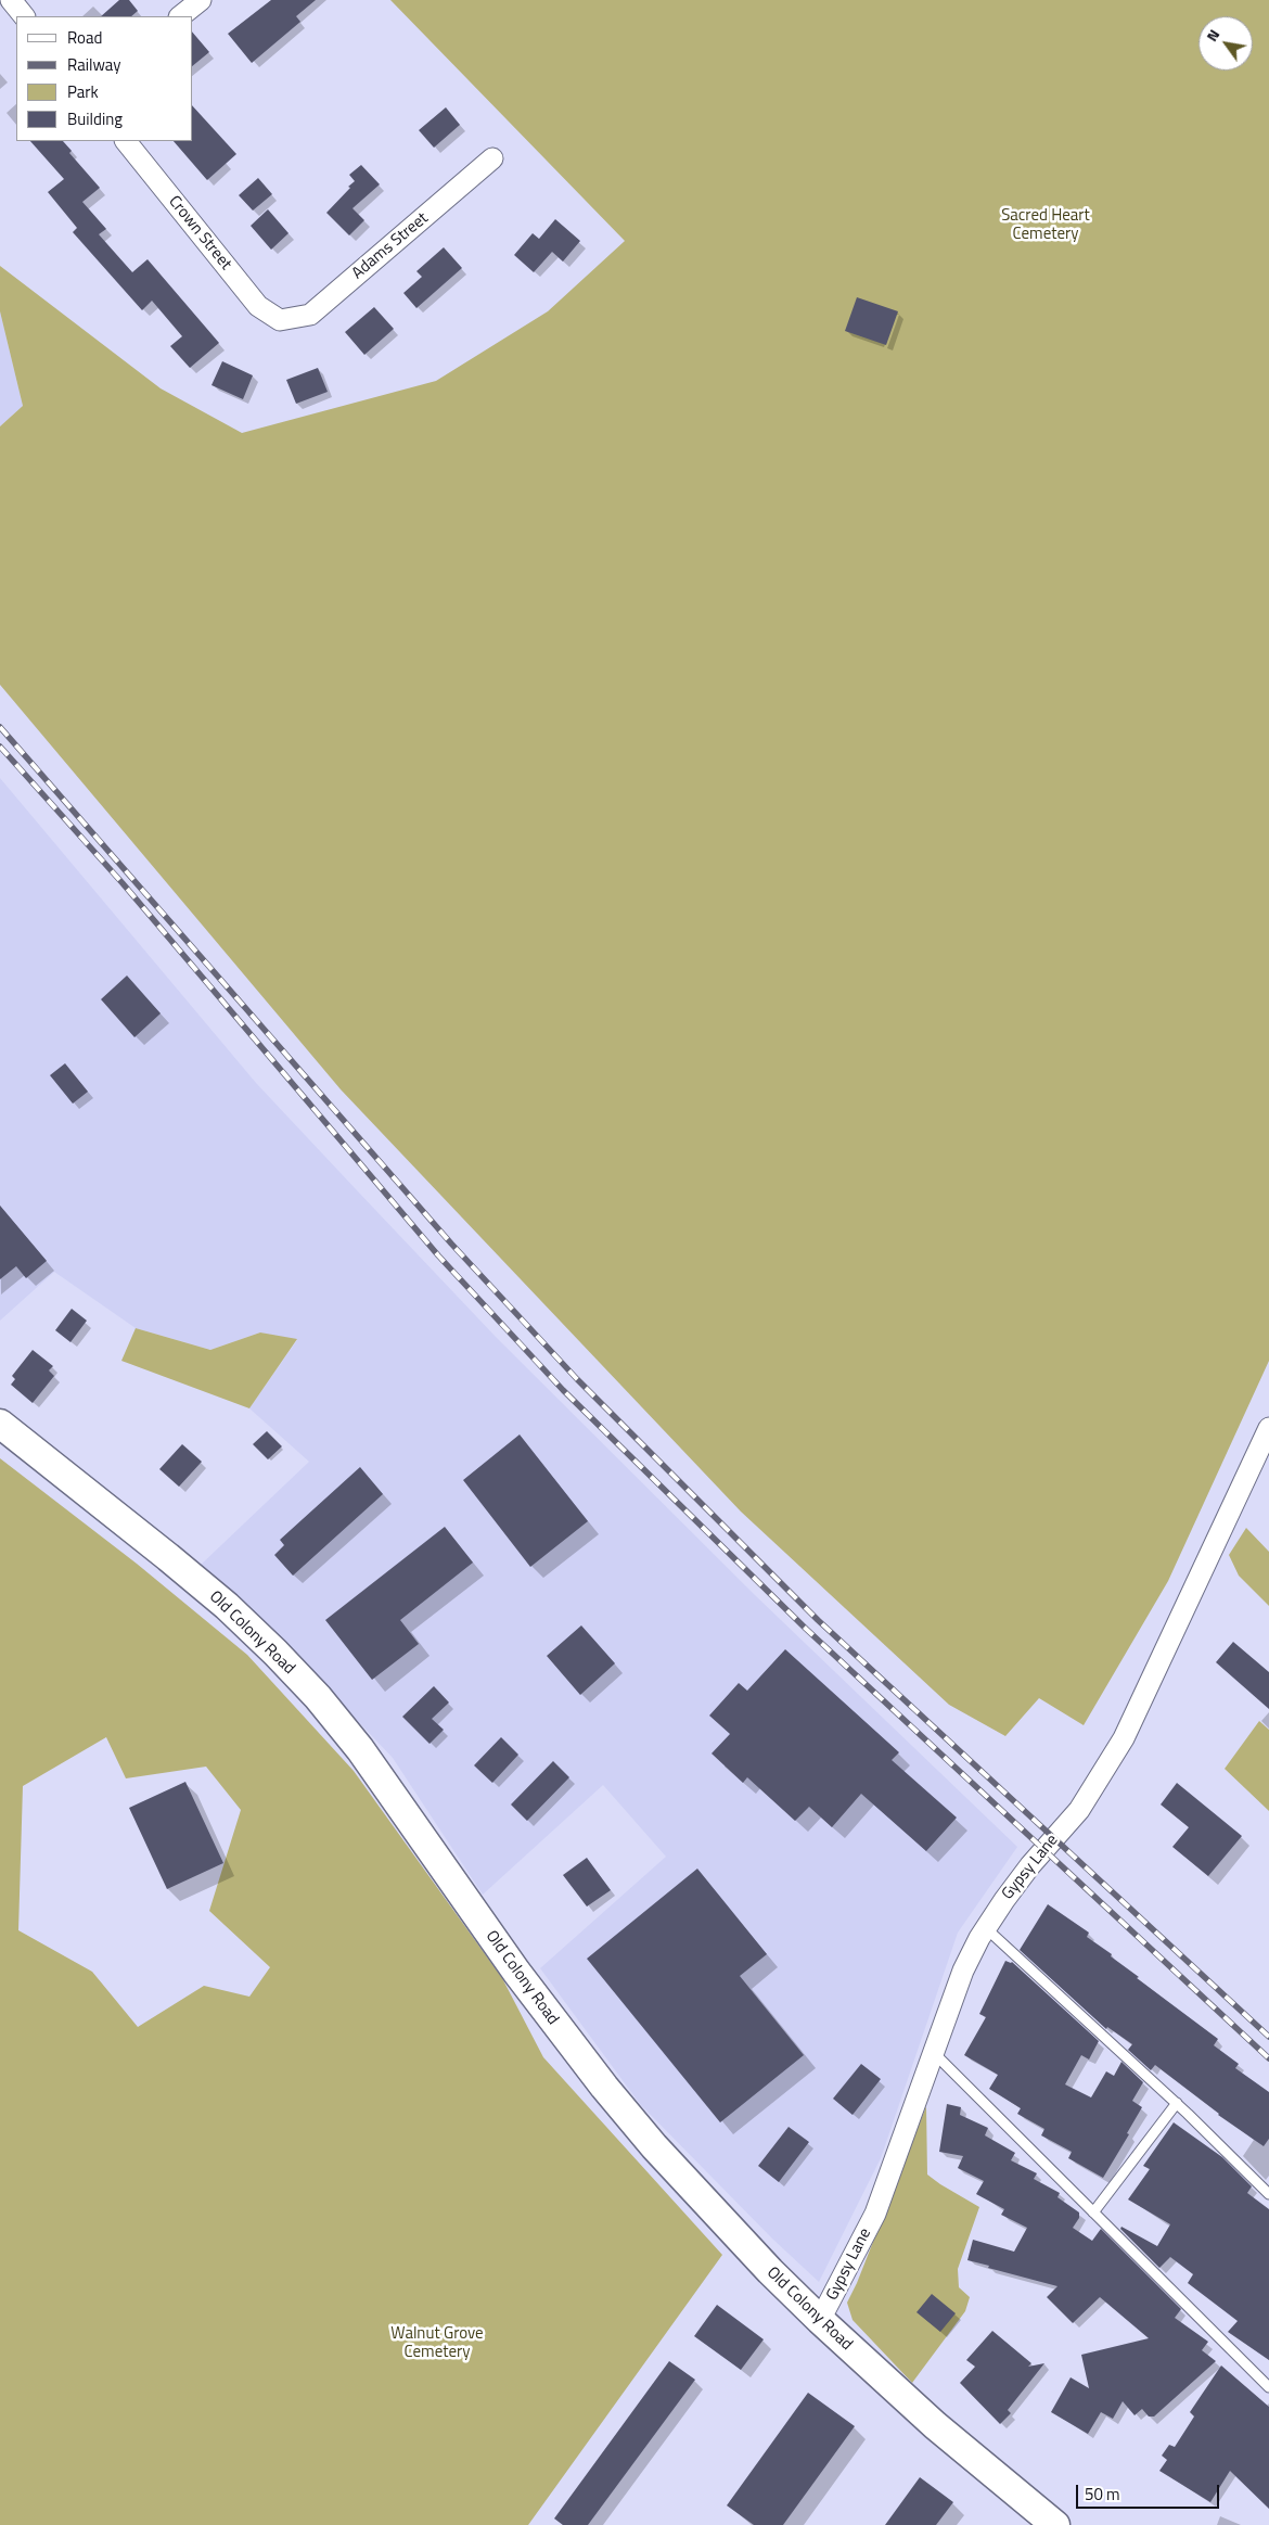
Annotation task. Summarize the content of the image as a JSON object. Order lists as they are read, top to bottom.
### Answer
{
  "streets": {
    "main road": ["Old Colony Road"],
    "street": ["Crown Street", "Adams Street", "Gypsy Lane"]
  },
  "crossings": [
    ["Crown Street", "Adams Street"],
    ["Old Colony Road", "Gypsy Lane"]
  ],
  "parks": ["Sacred Heart Cemetery", "Walnut Grove Cemetery"],
  "legend": [
    "Road",
    "Railway",
    "Park",
    "Building"
  ],
  "scale_bar": "50 m",
  "north": "top left"
}
